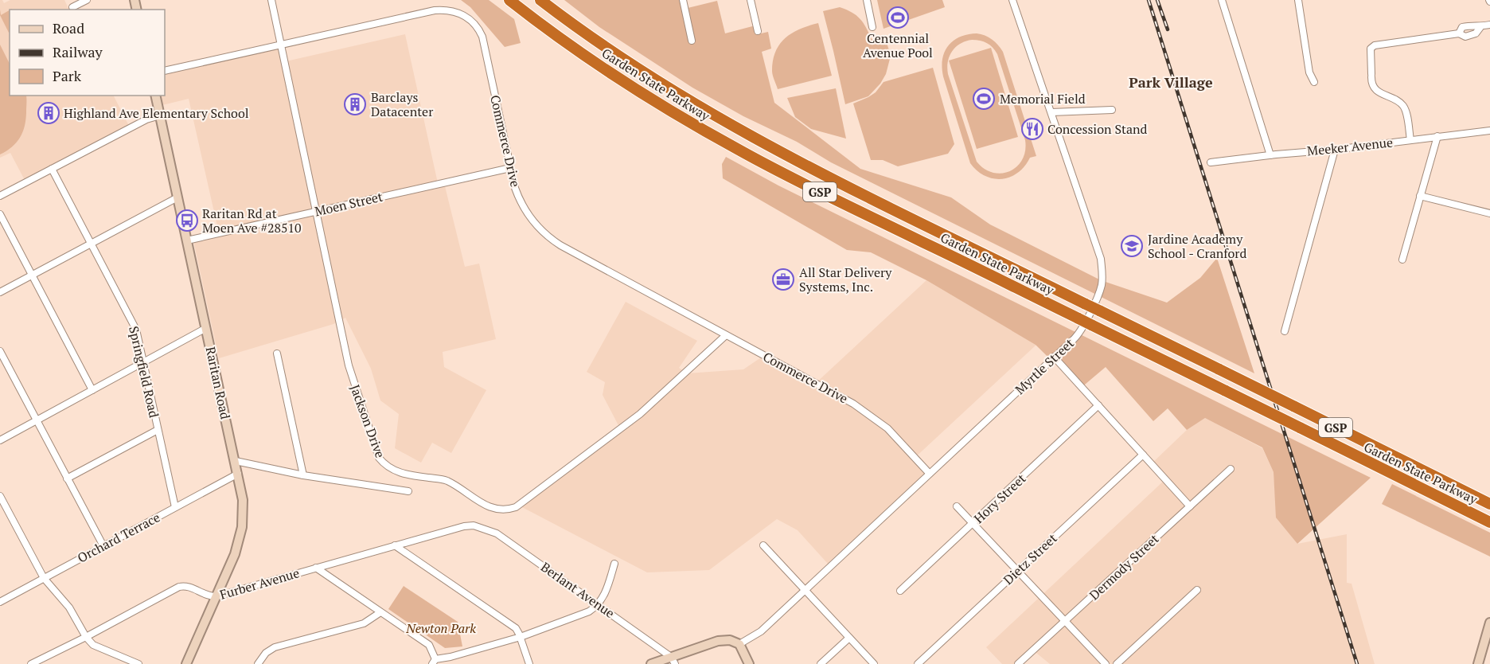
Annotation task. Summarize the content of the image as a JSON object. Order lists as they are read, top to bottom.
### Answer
{
  "streets": {
    "highway": ["Garden State Parkway", "GSP"],
    "main road": ["Raritan Road"],
    "street": [
      "Commerce Drive",
      "Meeker Avenue",
      "Moen Street",
      "Myrtle Street",
      "Springfield Road",
      "Jackson Drive",
      "Hory Street",
      "Orchard Terrace",
      "Dietz Street",
      "Dermody Street",
      "Furber Avenue",
      "Berlant Avenue"
    ]
  },
  "crossings": [
    ["Commerce Drive", "Moen Street"],
    ["Commerce Drive", "Myrtle Street"],
    ["Commerce Drive", "Jackson Drive"],
    ["Moen Street", "Raritan Road"],
    ["Moen Street", "Jackson Drive"],
    ["Springfield Road", "Orchard Terrace"],
    ["Raritan Road", "Orchard Terrace"],
    ["Raritan Road", "Furber Avenue"],
    ["Furber Avenue", "Berlant Avenue"]
  ],
  "districts": ["Park Village"],
  "parks": ["Newton Park"],
  "places": {
    "sports": ["Centennial Avenue Pool", "Memorial Field"],
    "building": ["Barclays Datacenter", "Highland Ave Elementary School"],
    "restaurant": ["Concession Stand"],
    "bus stop": ["Raritan Rd at Moen Ave #28510"],
    "school or university": ["Jardine Academy School - Cranford"],
    "office": ["All Star Delivery Systems, Inc."]
  },
  "legend": ["Road", "Railway", "Park"]
}
